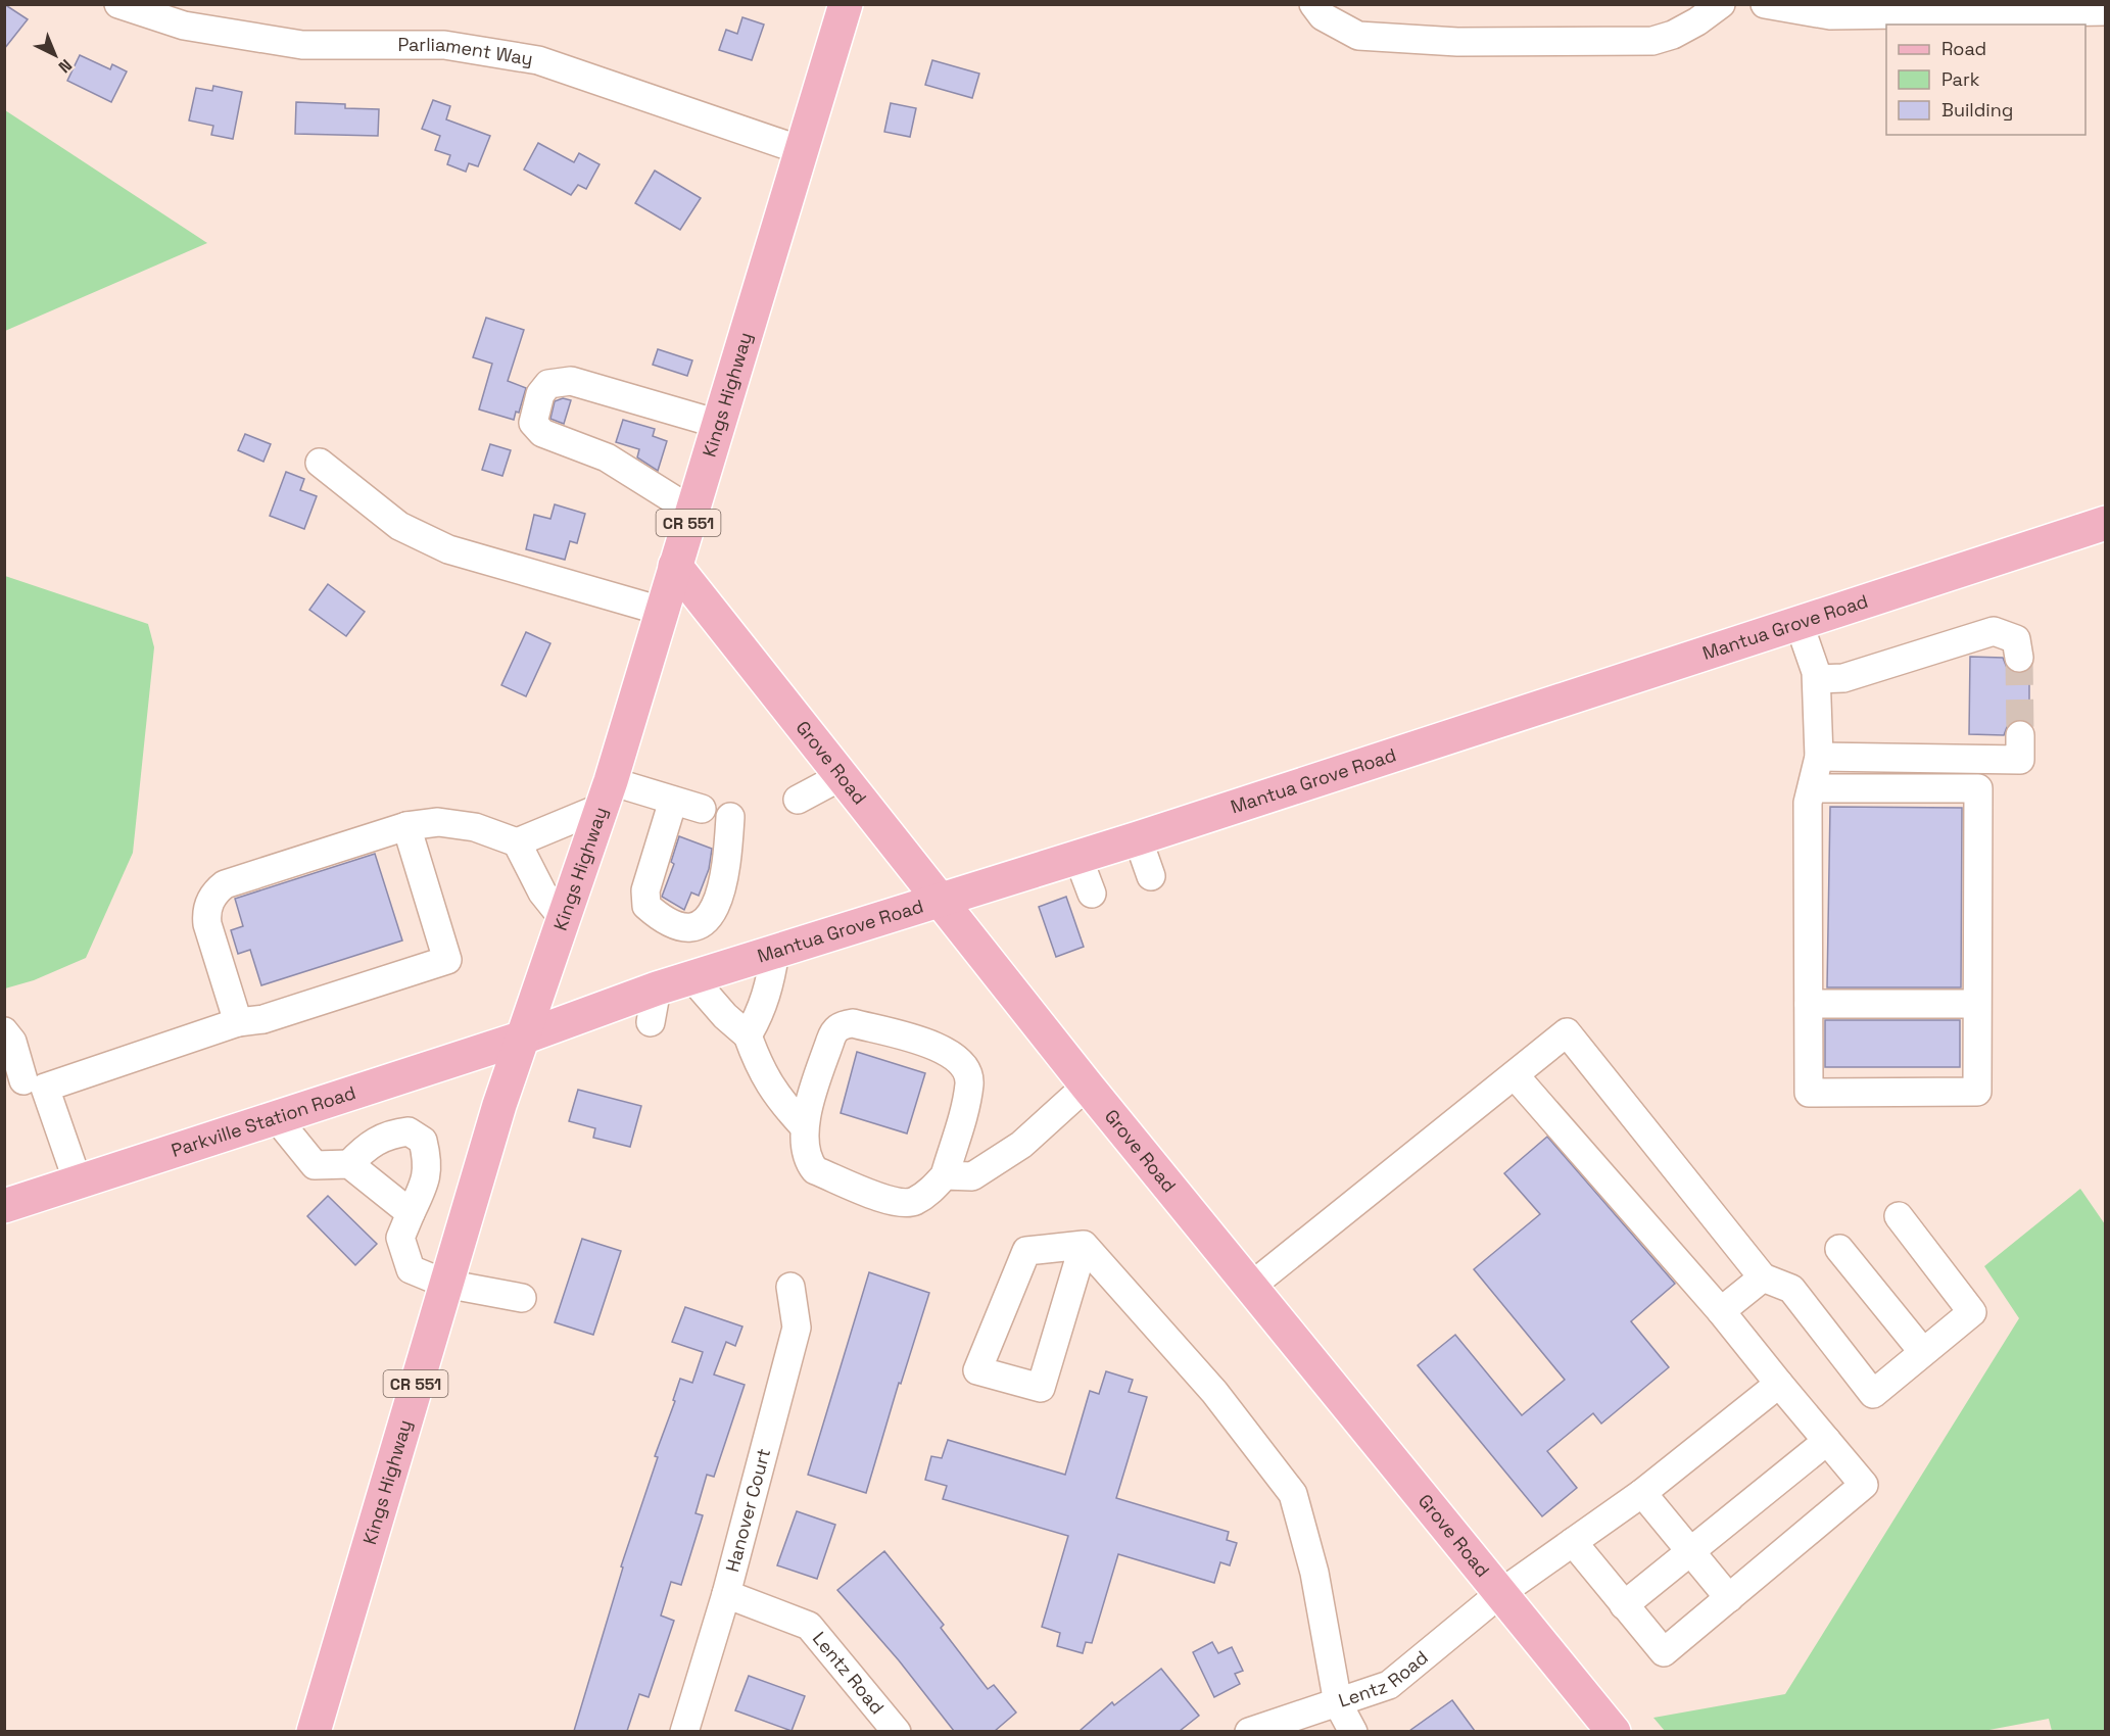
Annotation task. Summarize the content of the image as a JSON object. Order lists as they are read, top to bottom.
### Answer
{
  "streets": {
    "main road": [
      "Kings Highway",
      "CR 551",
      "Mantua Grove Road",
      "Grove Road",
      "Parkville Station Road"
    ],
    "street": ["Parliament Way", "Hanover Court", "Lentz Road"]
  },
  "crossings": [
    ["Parliament Way", "Kings Highway"],
    ["Kings Highway", "Mantua Grove Road"],
    ["Kings Highway", "Grove Road"],
    ["Kings Highway", "Parkville Station Road"],
    ["Mantua Grove Road", "Grove Road"],
    ["Mantua Grove Road", "Parkville Station Road"],
    ["Grove Road", "Lentz Road"],
    ["Hanover Court", "Lentz Road"]
  ],
  "legend": ["Road", "Park", "Building"],
  "north": "bottom right"
}
